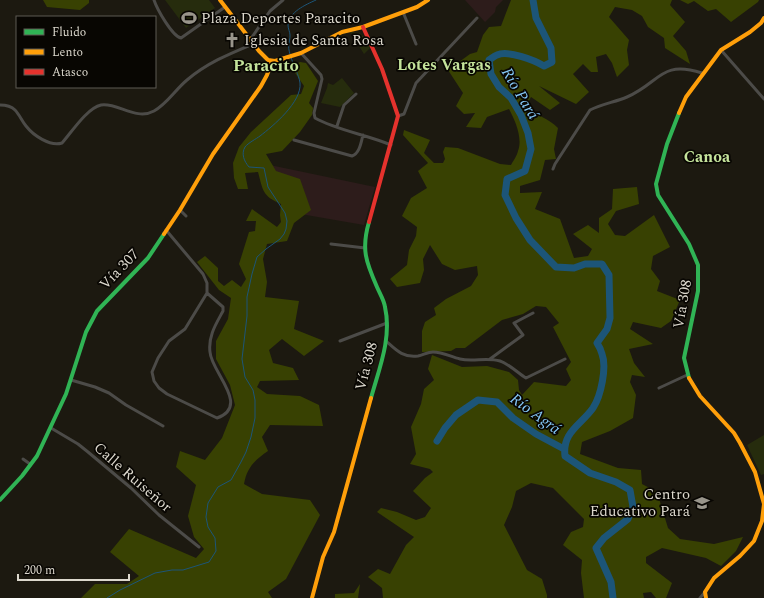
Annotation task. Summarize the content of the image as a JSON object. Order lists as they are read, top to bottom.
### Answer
{
  "streets": {
    "street": ["Vía 307", "Vía 308", "Calle Ruiseñor"]
  },
  "crossings": [
    ["Vía 307", "Calle Ruiseñor"]
  ],
  "districts": ["Lotes Vargas", "Paracito", "Canoa"],
  "water": ["Río Pará", "Río Agrá"],
  "places": {
    "sports": ["Plaza Deportes Paracito"],
    "church": ["Iglesia de Santa Rosa"],
    "school or university": ["Centro Educativo Pará"]
  },
  "legend": ["Fluido", "Lento", "Atasco"],
  "scale_bar": "200 m"
}
